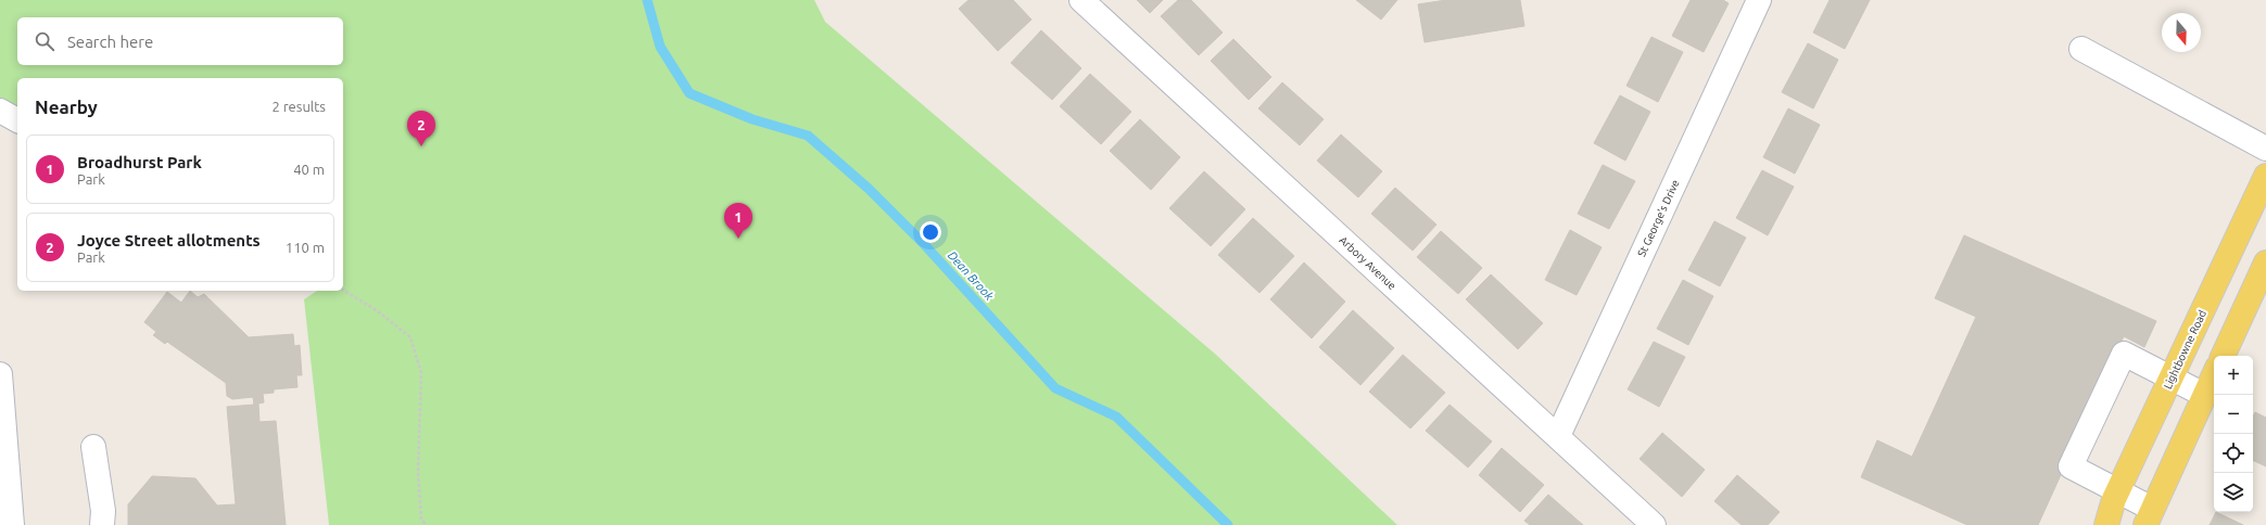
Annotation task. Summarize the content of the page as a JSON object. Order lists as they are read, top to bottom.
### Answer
{
  "streets": {
    "main road": ["Lightbowne Road"],
    "street": ["St George's Drive", "Arbory Avenue"]
  },
  "crossings": [
    ["St George's Drive", "Arbory Avenue"]
  ],
  "water": ["Dean Brook"],
  "north": "bottom",
  "page": {
    "search": "Search here",
    "heading": ["Nearby", "2 results"],
    "pins": ["2", "1"],
    "list": [
      {
        "mark": "1",
        "name": "Broadhurst Park",
        "note": "Park",
        "value": "40 m"
      },
      {
        "mark": "2",
        "name": "Joyce Street allotments",
        "note": "Park",
        "value": "110 m"
      }
    ],
    "map_buttons": ["+", "−"]
  }
}
